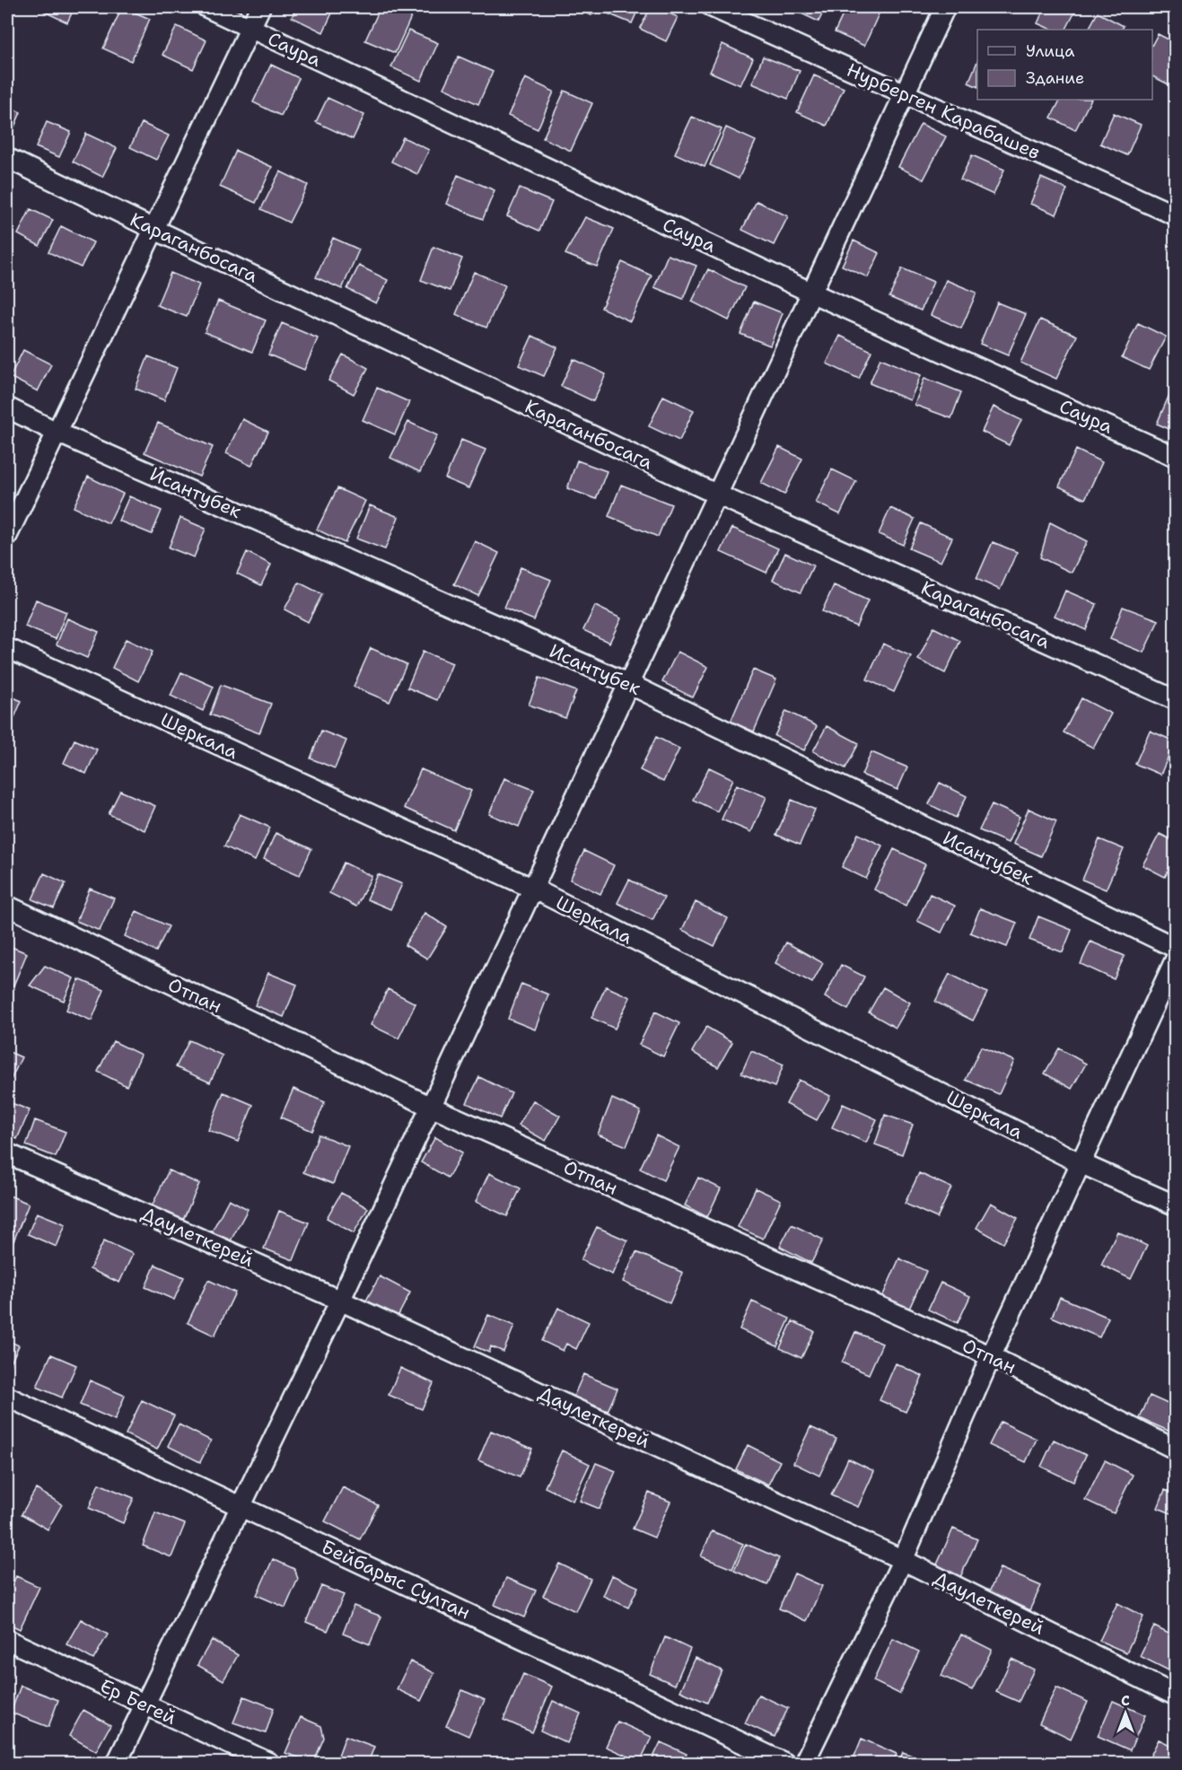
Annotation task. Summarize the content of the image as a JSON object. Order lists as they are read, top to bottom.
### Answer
{
  "streets": {
    "street": [
      "Саура",
      "Нурберген Карабашев",
      "Караганбосага",
      "Исантубек",
      "Шеркала",
      "Отпан",
      "Даулеткерей",
      "Бейбарыс Султан",
      "Ер Бегей"
    ]
  },
  "legend": ["Улица", "Здание"],
  "north": "top"
}
